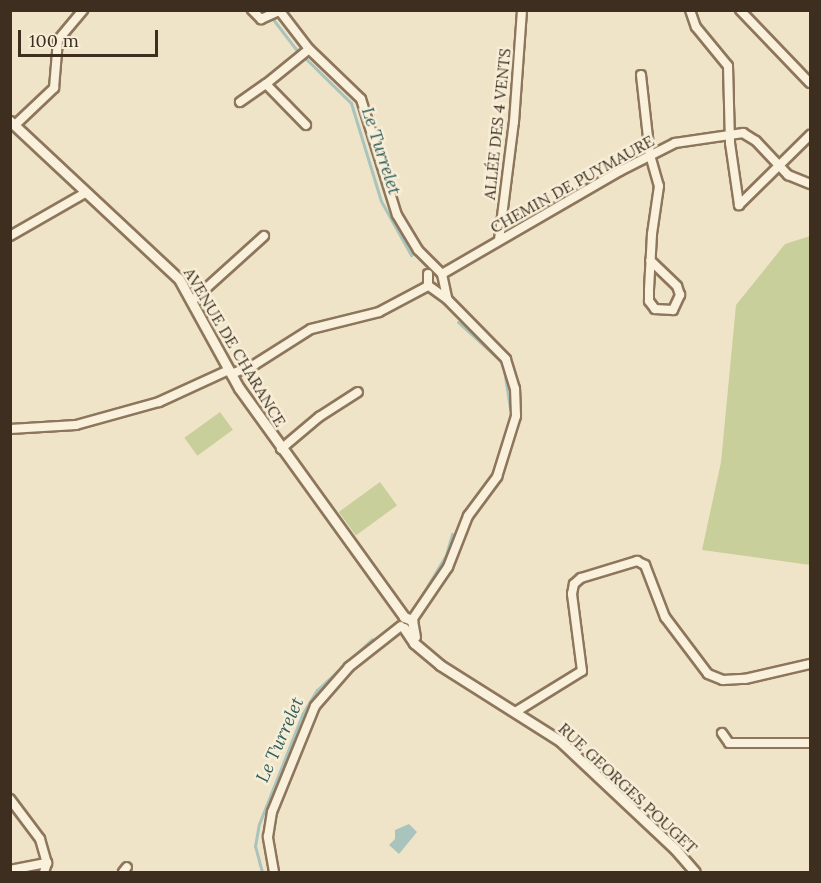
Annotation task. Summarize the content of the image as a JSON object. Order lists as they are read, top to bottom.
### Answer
{
  "streets": {
    "street": [
      "ALLÉE DES 4 VENTS",
      "CHEMIN DE PUYMAURE",
      "AVENUE DE CHARANCE",
      "RUE GEORGES POUGET"
    ]
  },
  "crossings": [
    ["ALLÉE DES 4 VENTS", "CHEMIN DE PUYMAURE"],
    ["AVENUE DE CHARANCE", "RUE GEORGES POUGET"]
  ],
  "water": ["Le Turrelet"],
  "scale_bar": "100 m"
}
